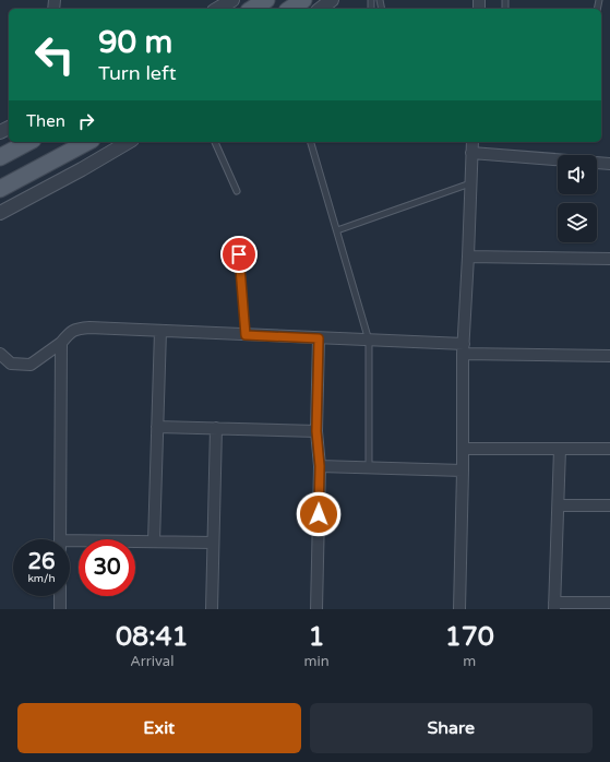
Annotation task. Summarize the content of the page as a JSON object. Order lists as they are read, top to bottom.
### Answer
{
  "page": {
    "turn": ["90 m", "Turn left"],
    "then": "Then",
    "speed": "26 km/h",
    "limit": "30",
    "eta": [
      "08:41",
      "Arrival",
      "1",
      "min",
      "170",
      "m"
    ],
    "buttons": ["Exit", "Share"]
  }
}
